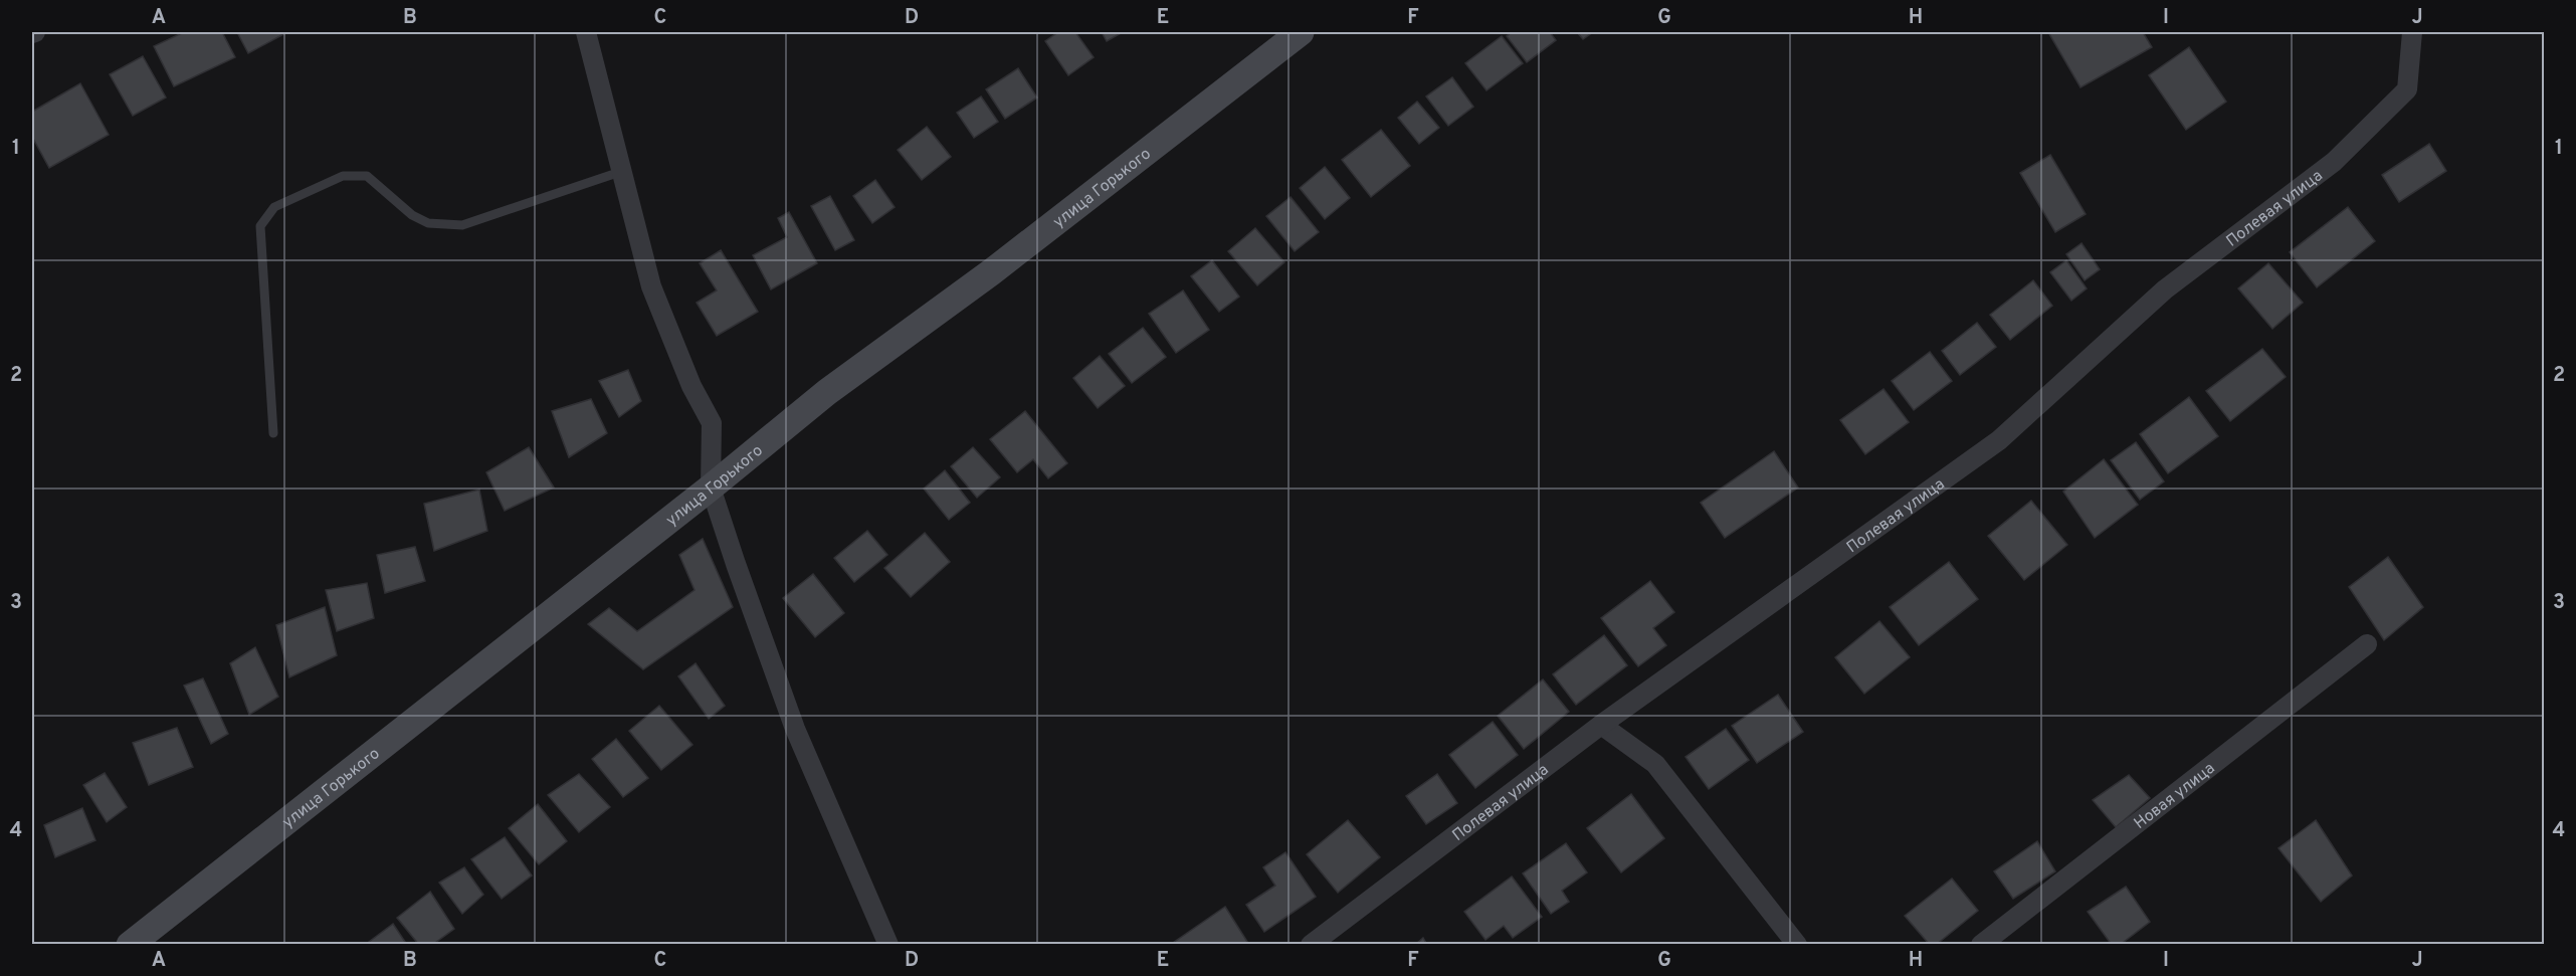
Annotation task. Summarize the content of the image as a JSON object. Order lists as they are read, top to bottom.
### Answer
{
  "streets": {
    "main road": ["улица Горького"],
    "street": ["Полевая улица", "Новая улица"]
  },
  "grid": {
    "columns": [
      "A",
      "B",
      "C",
      "D",
      "E",
      "F",
      "G",
      "H",
      "I",
      "J"
    ],
    "rows": [
      "1",
      "2",
      "3",
      "4"
    ]
  }
}
